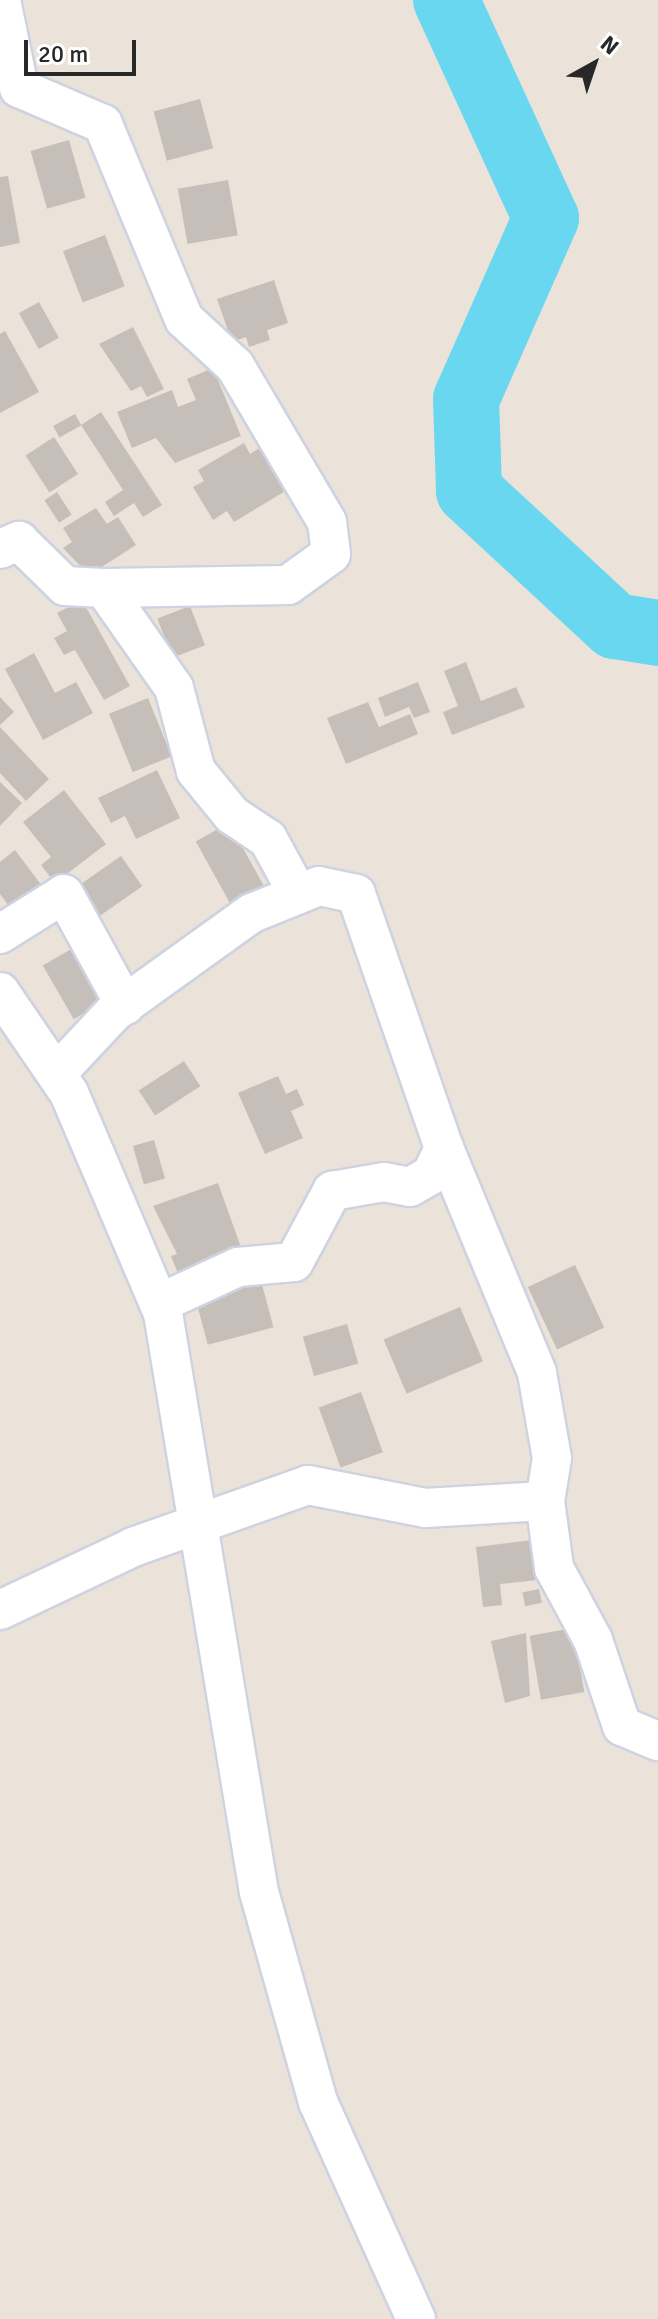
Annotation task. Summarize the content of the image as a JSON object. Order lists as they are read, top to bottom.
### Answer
{
  "scale_bar": "20 m",
  "north": "top right"
}
